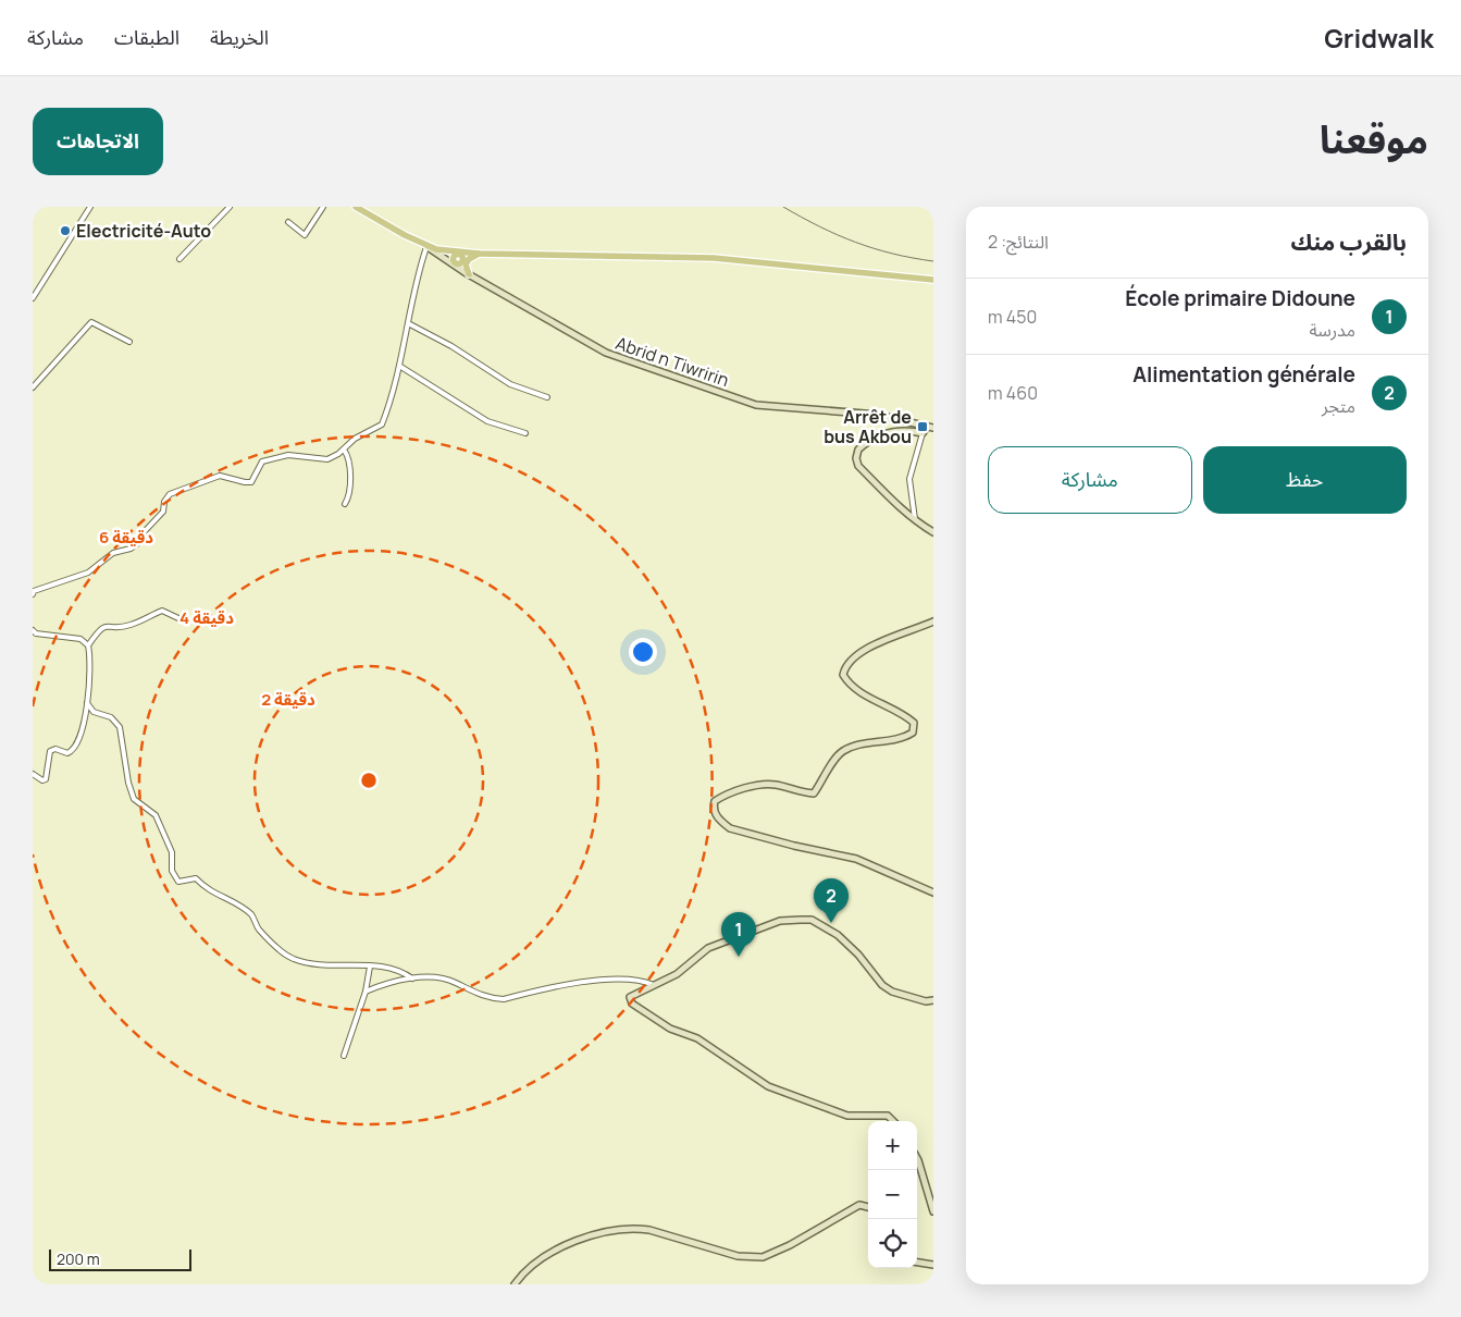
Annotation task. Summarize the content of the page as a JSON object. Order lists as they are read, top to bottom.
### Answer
{
  "streets": {
    "street": ["Abrid n Tiwririn"]
  },
  "places": {
    "other": ["Electricité-Auto"],
    "transit": ["Arrêt de bus Akbou"]
  },
  "scale_bar": "200 m",
  "page": {
    "header": "Gridwalk",
    "nav": ["الخريطة", "الطبقات", "مشاركة"],
    "title": "موقعنا",
    "buttons": [
      "الاتجاهات",
      ["حفظ", "مشاركة"]
    ],
    "heading": ["بالقرب منك", "النتائج: 2"],
    "list": [
      {
        "mark": "1",
        "name": "École primaire Didoune",
        "note": "مدرسة",
        "value": "450 m"
      },
      {
        "mark": "2",
        "name": "Alimentation générale",
        "note": "متجر",
        "value": "460 m"
      }
    ],
    "pins": ["2", "1"],
    "map_buttons": ["+", "−"],
    "scale": "200 m"
  },
  "rings": ["6 دقيقة", "4 دقيقة", "2 دقيقة"]
}
